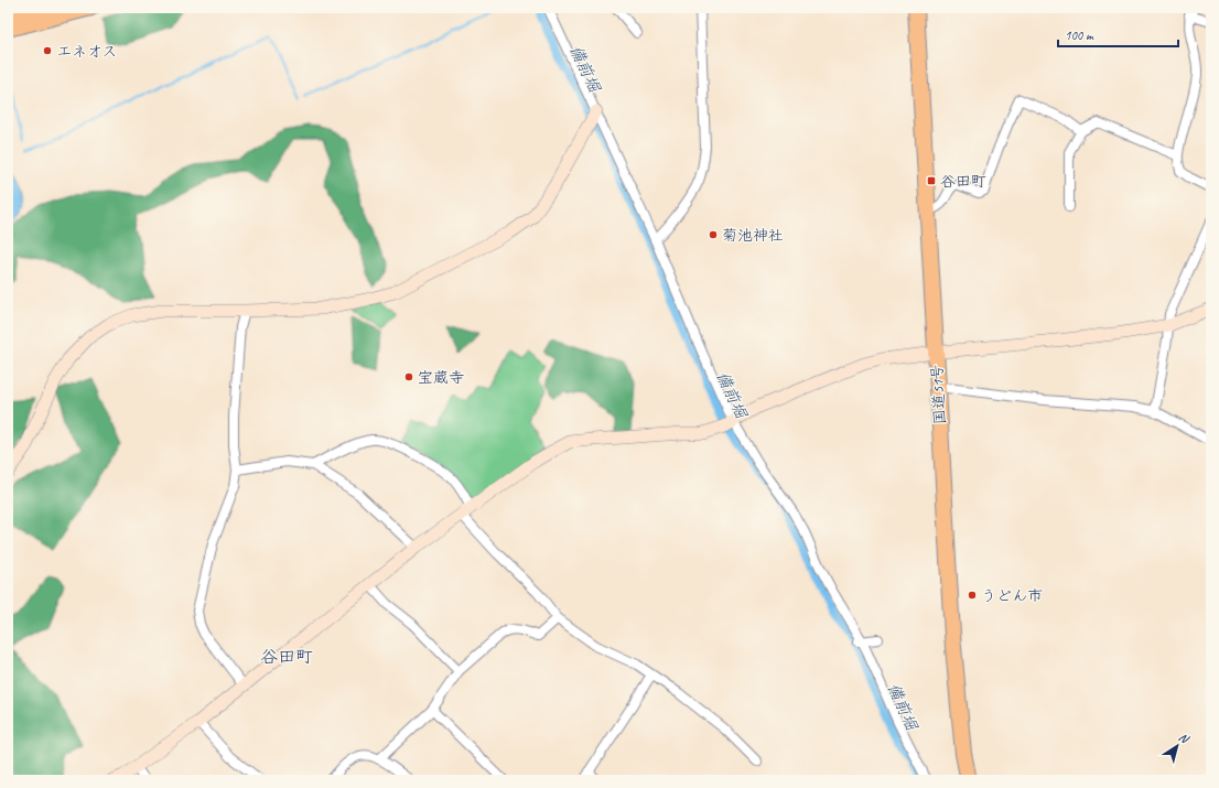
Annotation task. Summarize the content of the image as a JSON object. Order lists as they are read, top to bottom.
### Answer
{
  "streets": {
    "highway": ["国道51号"]
  },
  "districts": ["谷田町"],
  "water": ["備前堀"],
  "places": {
    "other": [
      "エネオス",
      "菊池神社",
      "宝蔵寺",
      "うどん市"
    ],
    "transit": ["谷田町"]
  },
  "scale_bar": "100 m",
  "north": "top right"
}
